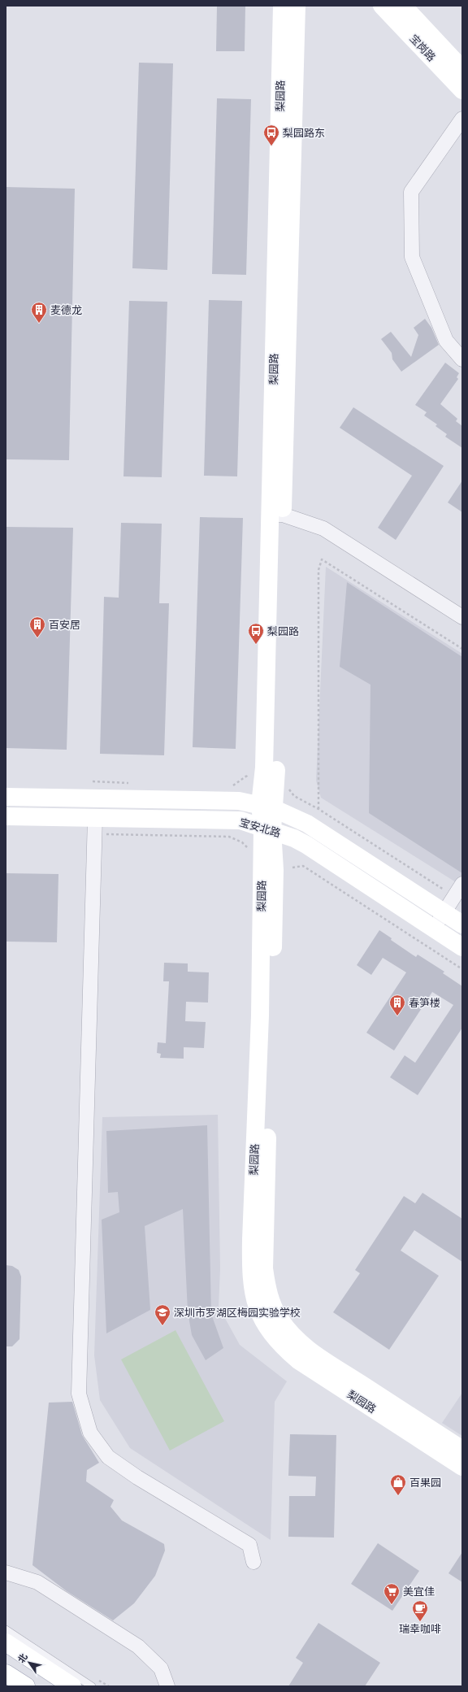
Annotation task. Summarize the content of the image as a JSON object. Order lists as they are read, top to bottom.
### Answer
{
  "streets": {
    "street": ["宝岗路", "梨园路", "宝安北路"]
  },
  "crossings": [
    ["梨园路", "宝安北路"]
  ],
  "places": {
    "bus stop": ["梨园路东", "梨园路"],
    "building": ["麦德龙", "百安居", "春笋楼"],
    "school or university": ["深圳市罗湖区梅园实验学校"],
    "shop": ["百果园"],
    "supermarket": ["美宜佳"],
    "cafe": ["瑞幸咖啡"]
  },
  "north": "top left"
}
